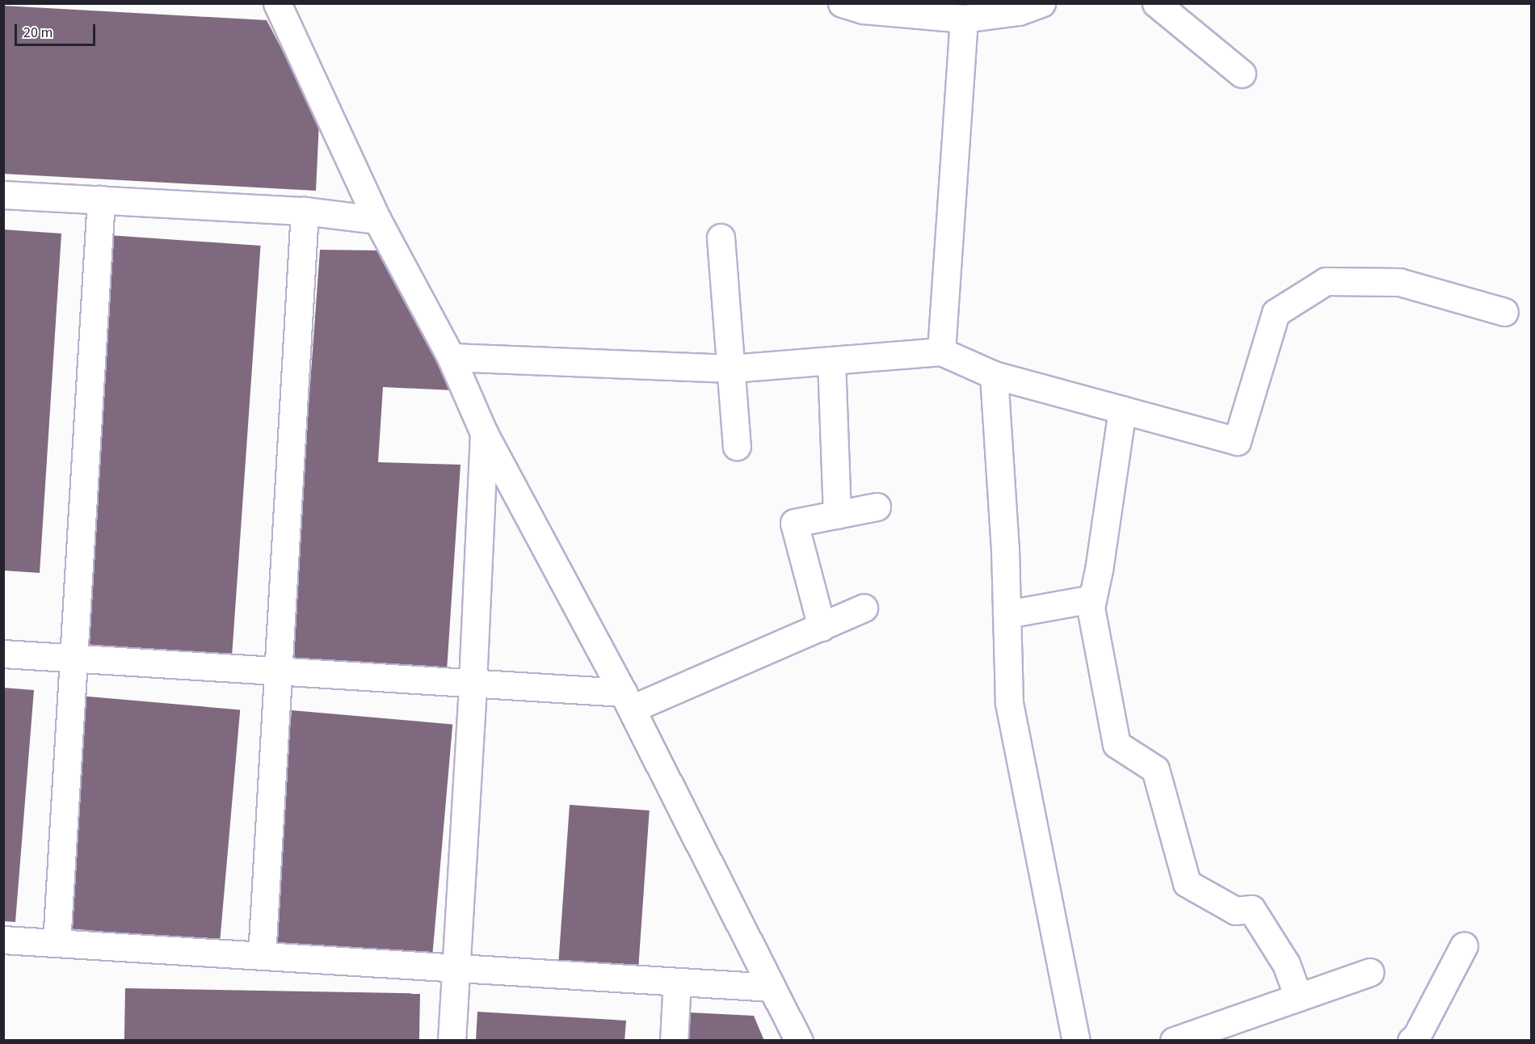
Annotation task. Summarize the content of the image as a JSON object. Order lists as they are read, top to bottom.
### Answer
{
  "scale_bar": "20 m"
}
